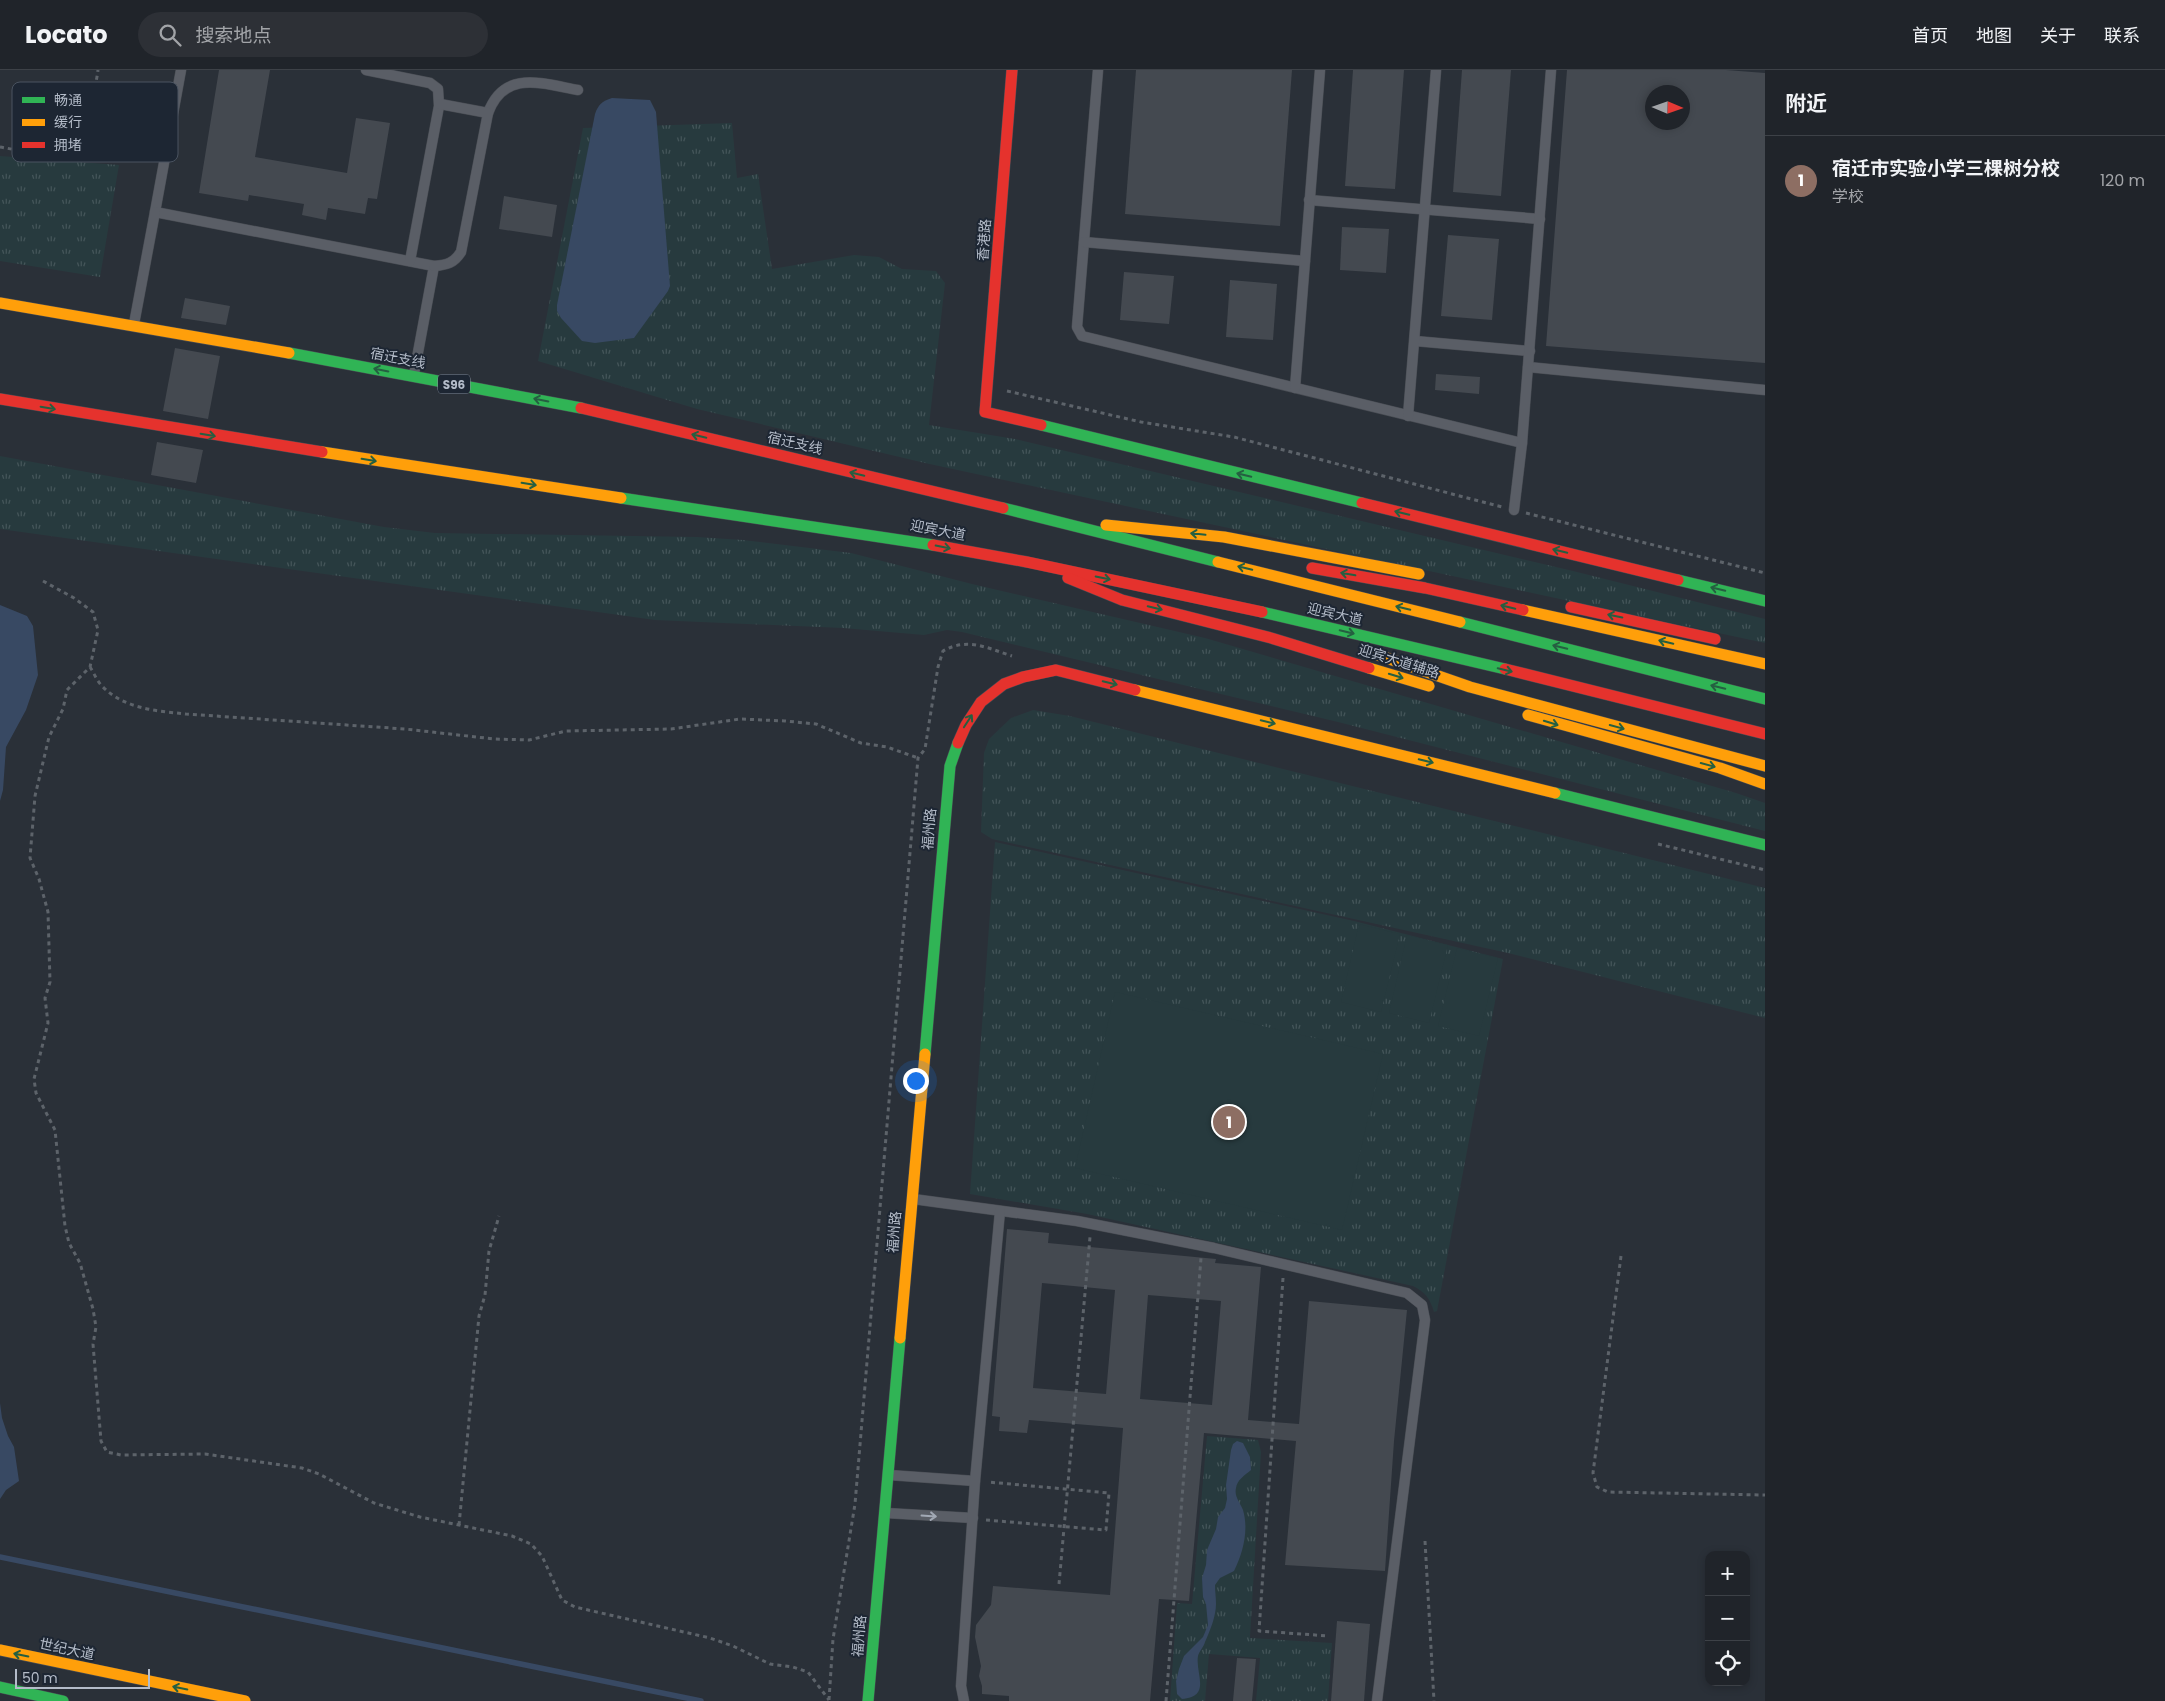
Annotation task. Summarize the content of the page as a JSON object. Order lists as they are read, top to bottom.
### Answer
{
  "streets": {
    "main road": [
      "香港路",
      "宿迁支线",
      "S96",
      "迎宾大道",
      "迎宾大道辅路",
      "福州路",
      "世纪大道"
    ]
  },
  "crossings": [
    ["宿迁支线", "迎宾大道"],
    ["迎宾大道", "迎宾大道辅路"]
  ],
  "one_way": ["宿迁支线", "世纪大道"],
  "legend": ["畅通", "缓行", "拥堵"],
  "scale_bar": "50 m",
  "north": "right",
  "page": {
    "header": "Locato",
    "search": "搜索地点",
    "nav": [
      "首页",
      "地图",
      "关于",
      "联系"
    ],
    "heading": "附近",
    "list": [
      {
        "mark": "1",
        "name": "宿迁市实验小学三棵树分校",
        "note": "学校",
        "value": "120 m"
      }
    ],
    "pins": "1",
    "map_buttons": ["+", "−"],
    "scale": "50 m"
  }
}
